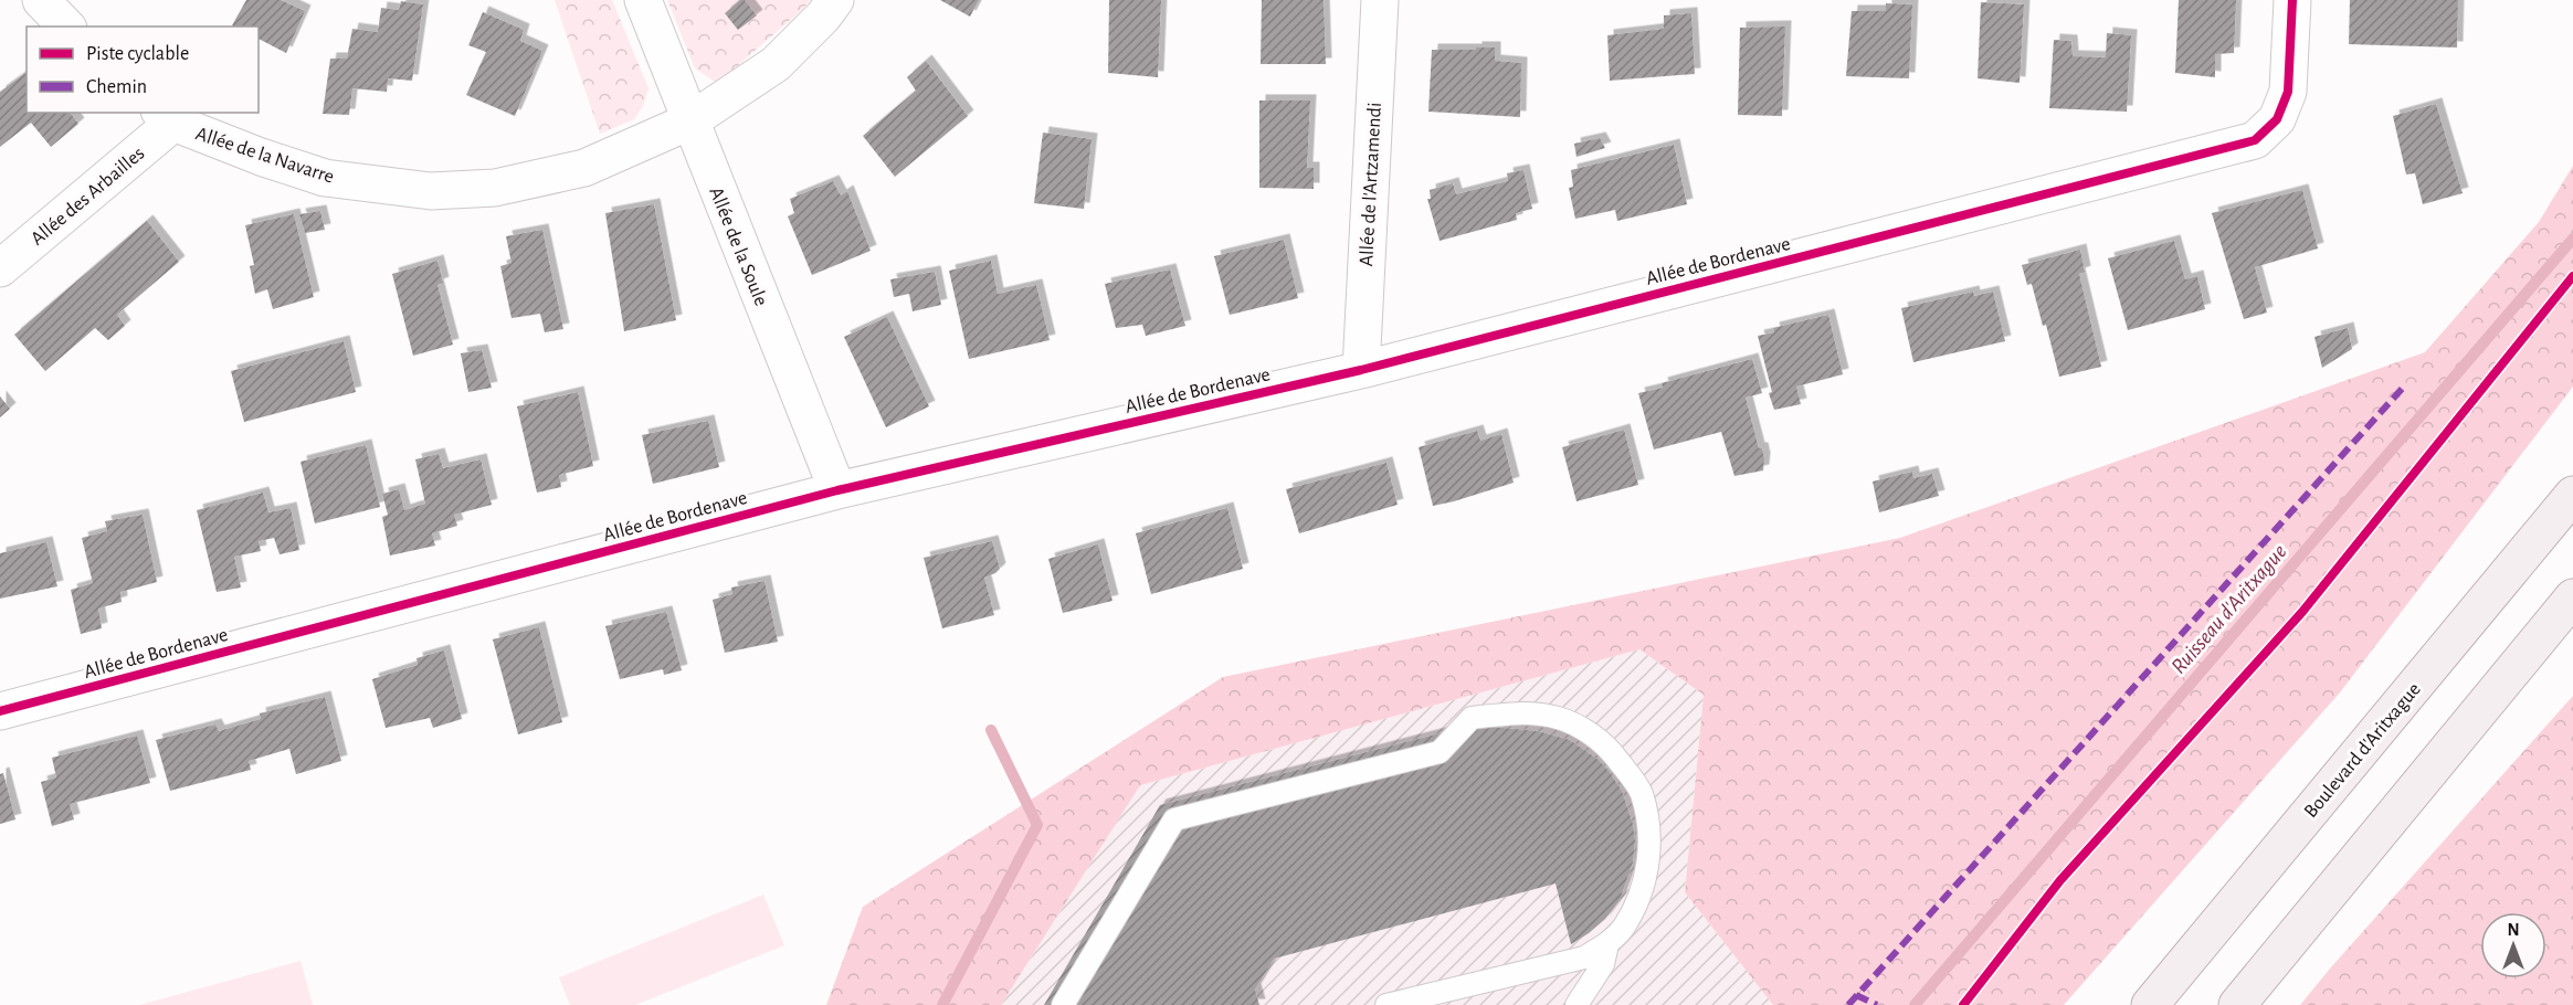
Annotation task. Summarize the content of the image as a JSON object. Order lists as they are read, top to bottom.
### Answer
{
  "streets": {
    "main road": ["Boulevard d'Aritxague"],
    "street": [
      "Allée de la Navarre",
      "Allée de l'Artzamendi",
      "Allée des Arbailles",
      "Allée de la Soule",
      "Allée de Bordenave"
    ]
  },
  "crossings": [
    ["Allée de la Navarre", "Allée des Arbailles"],
    ["Allée de la Navarre", "Allée de la Soule"],
    ["Allée de l'Artzamendi", "Allée de Bordenave"],
    ["Allée de la Soule", "Allée de Bordenave"]
  ],
  "water": ["Ruisseau d'Aritxague"],
  "legend": ["Piste cyclable", "Chemin"],
  "north": "top"
}
